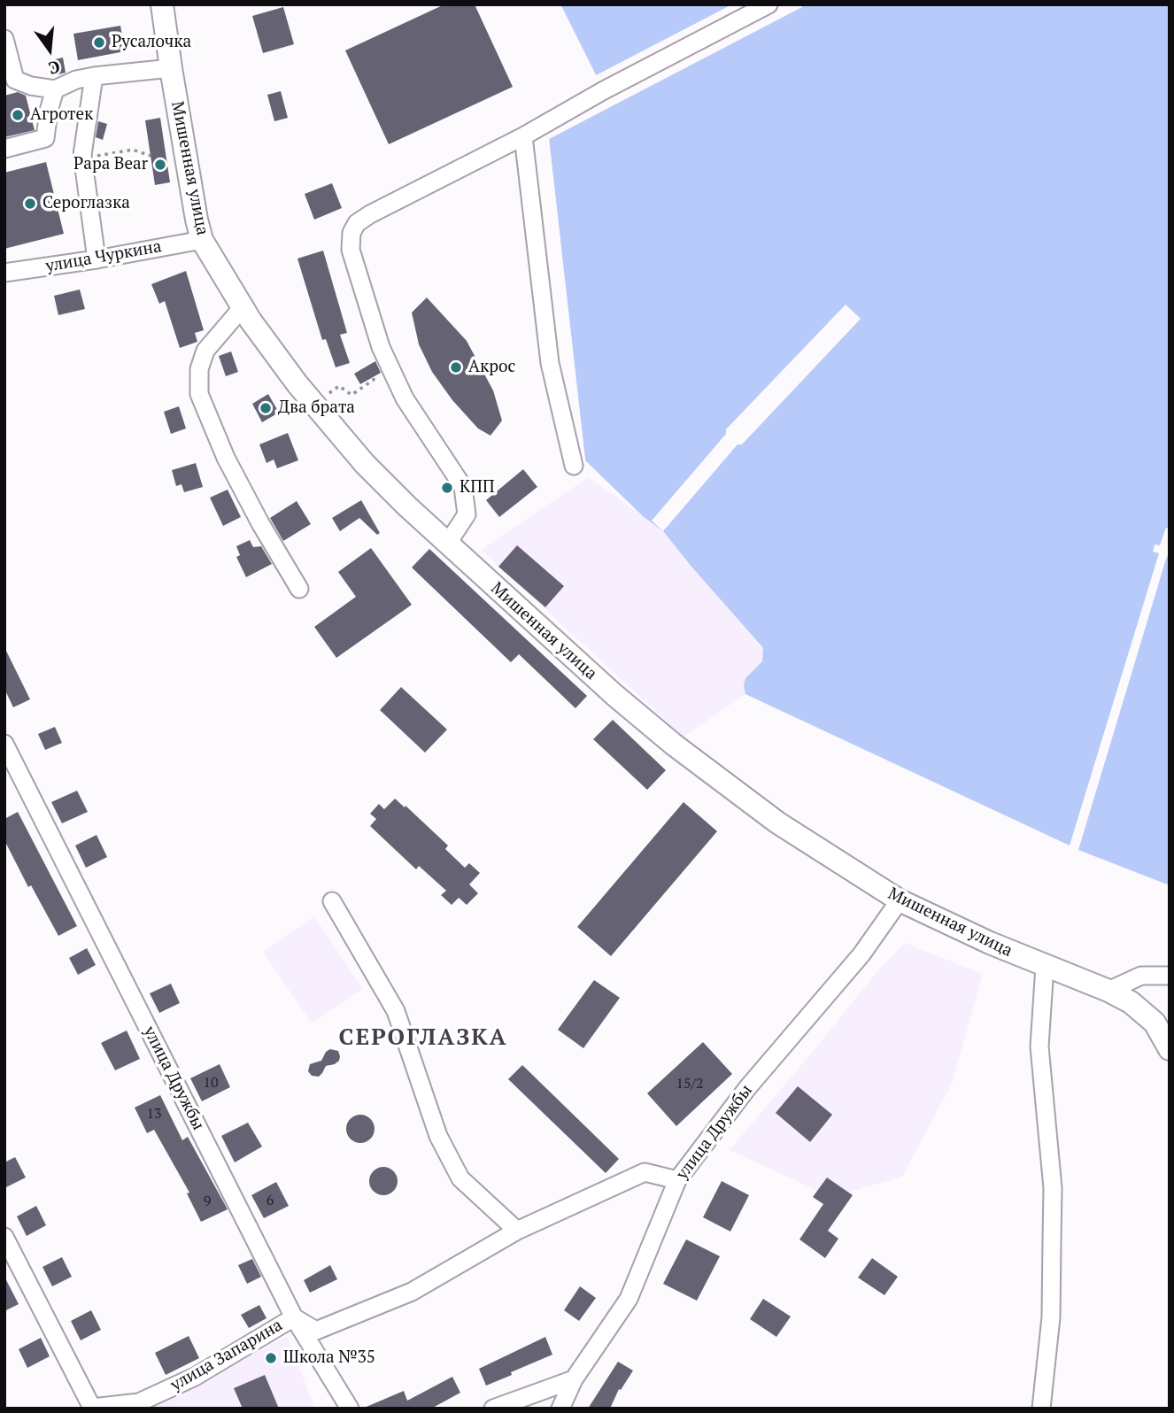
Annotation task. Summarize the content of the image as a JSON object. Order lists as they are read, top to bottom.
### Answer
{
  "streets": {
    "main road": ["Мишенная улица"],
    "street": ["улица Чуркина", "улица Дружбы", "улица Запарина"]
  },
  "crossings": [
    ["Мишенная улица", "улица Чуркина"],
    ["Мишенная улица", "улица Дружбы"],
    ["улица Дружбы", "улица Запарина"]
  ],
  "districts": ["СЕРОГЛАЗКА"],
  "places": [
    "Русалочка",
    "Агротек",
    "Papa Bear",
    "Сероглазка",
    "Акрос",
    "Два брата",
    "КПП",
    "Школа №35"
  ],
  "house_numbers": [
    "10",
    "15/2",
    "13",
    "6",
    "9"
  ],
  "north": "bottom"
}
